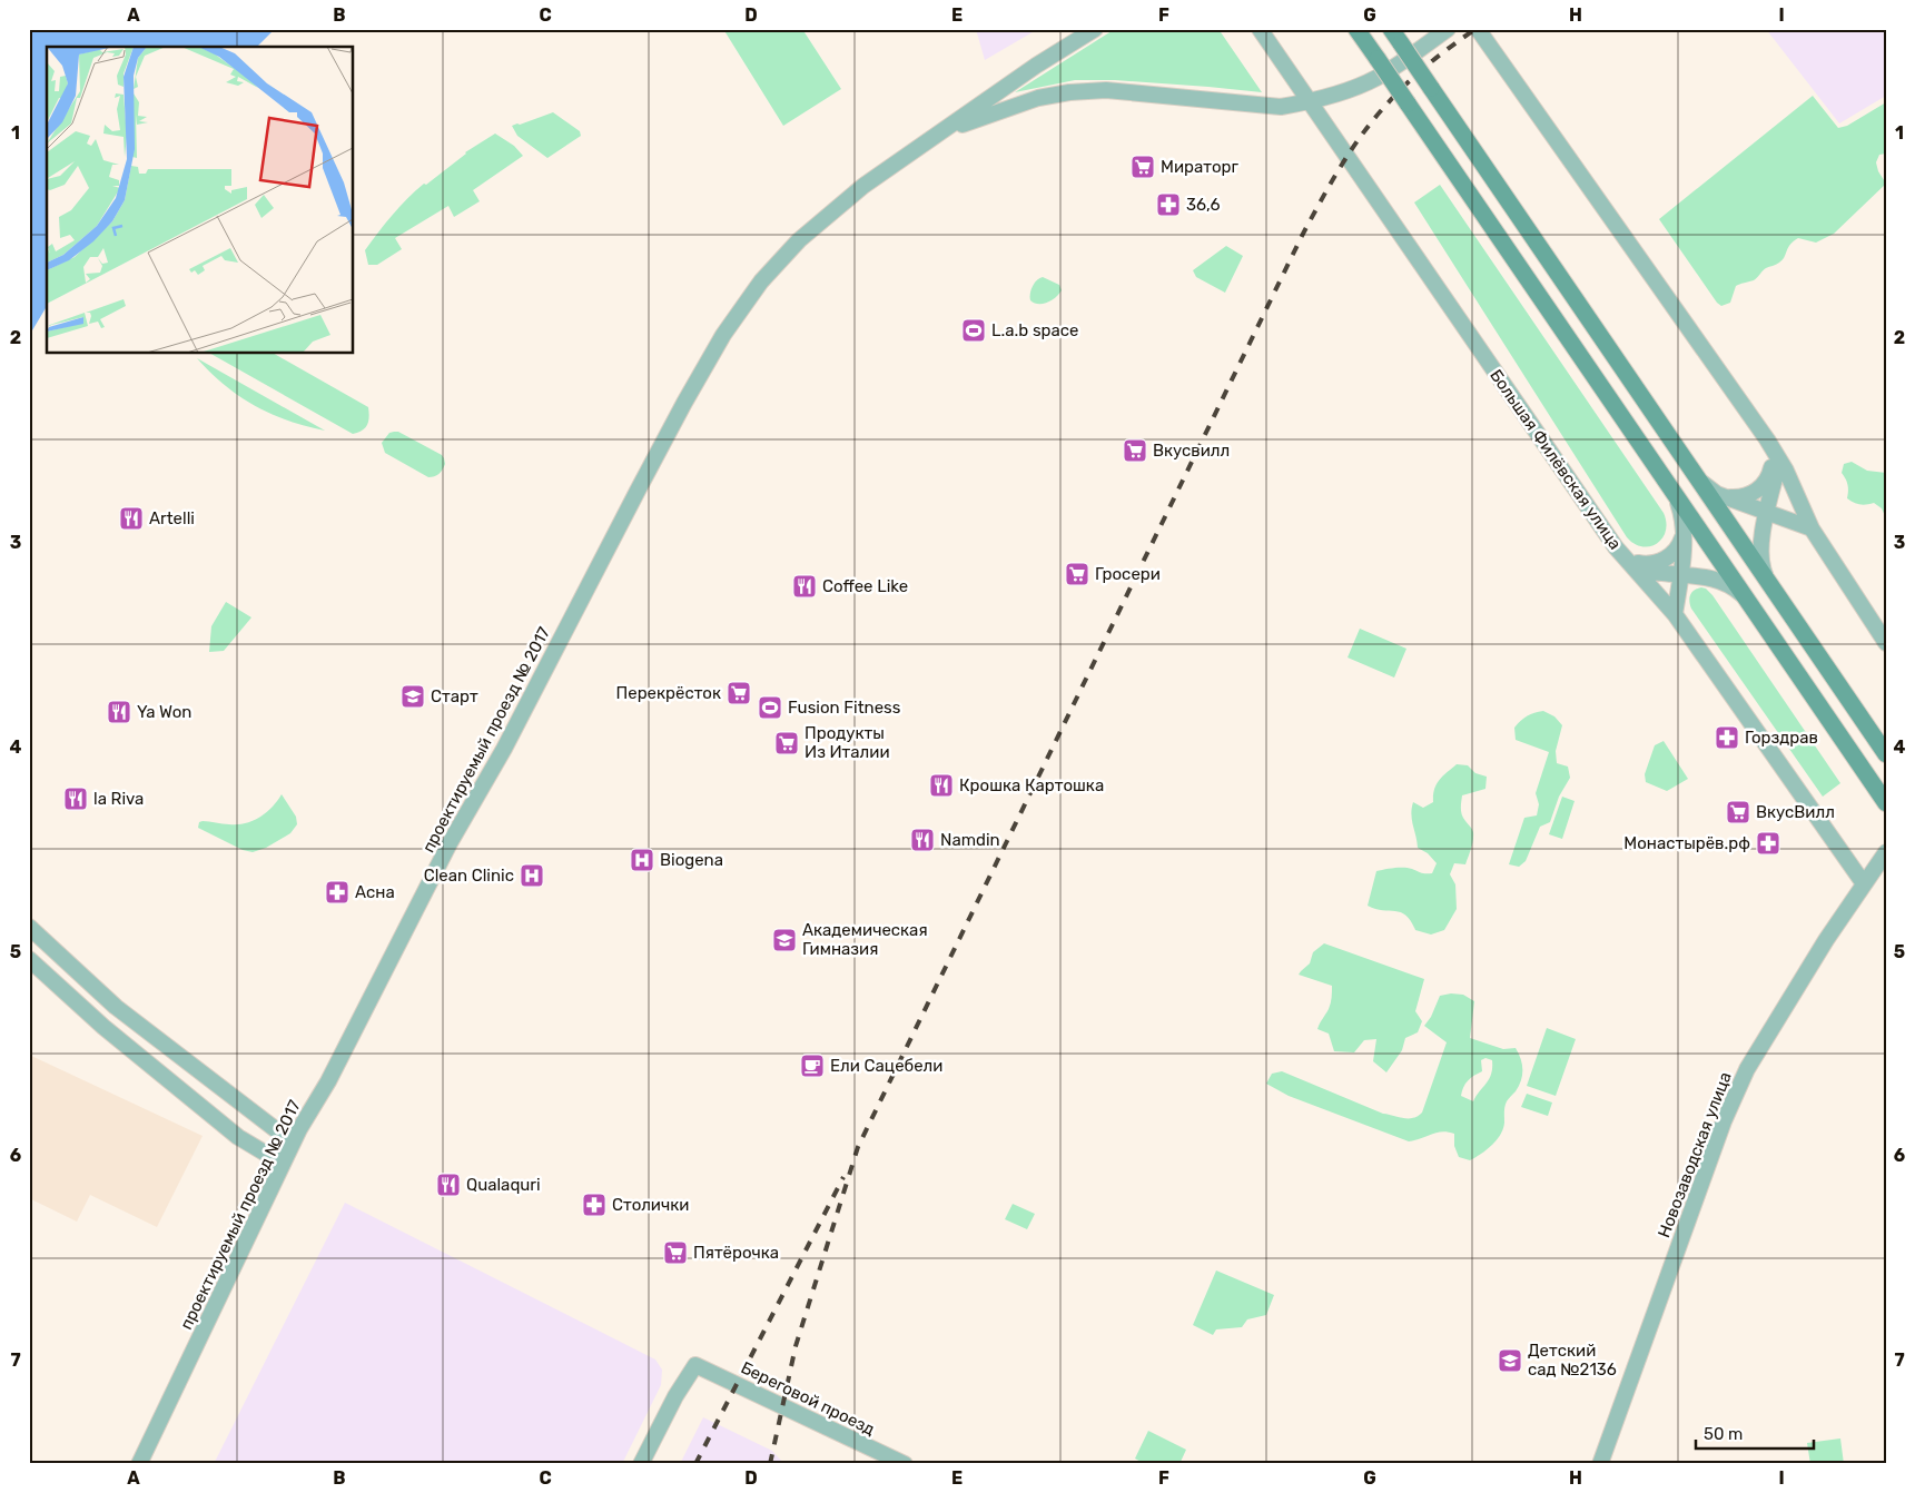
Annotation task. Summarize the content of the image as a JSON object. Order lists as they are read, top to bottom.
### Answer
{
  "streets": {
    "street": [
      "Большая Филёвская улица",
      "проектируемый проезд № 2017",
      "Новозаводская улица",
      "Береговой проезд"
    ]
  },
  "crossings": [
    ["Большая Филёвская улица", "проектируемый проезд № 2017"],
    ["Большая Филёвская улица", "Новозаводская улица"]
  ],
  "places": {
    "supermarket": [
      "Мираторг",
      "Вкусвилл",
      "Гросери",
      "Перекрёсток",
      "Продукты Из Италии",
      "ВкусВилл",
      "Пятёрочка"
    ],
    "pharmacy": [
      "36,6",
      "Горздрав",
      "Монастырёв.рф",
      "Асна",
      "Столички"
    ],
    "sports": ["L.a.b space", "Fusion Fitness"],
    "restaurant": [
      "Artelli",
      "Coffee Like",
      "Ya Won",
      "Крошка Картошка",
      "la Riva",
      "Namdin",
      "Qualaquri"
    ],
    "school or university": ["Старт", "Академическая Гимназия", "Детский сад №2136"],
    "hospital": ["Biogena", "Clean Clinic"],
    "cafe": ["Ели Сацебели"]
  },
  "scale_bar": "50 m",
  "grid": {
    "columns": [
      "A",
      "B",
      "C",
      "D",
      "E",
      "F",
      "G",
      "H",
      "I"
    ],
    "rows": [
      "1",
      "2",
      "3",
      "4",
      "5",
      "6",
      "7"
    ]
  }
}
